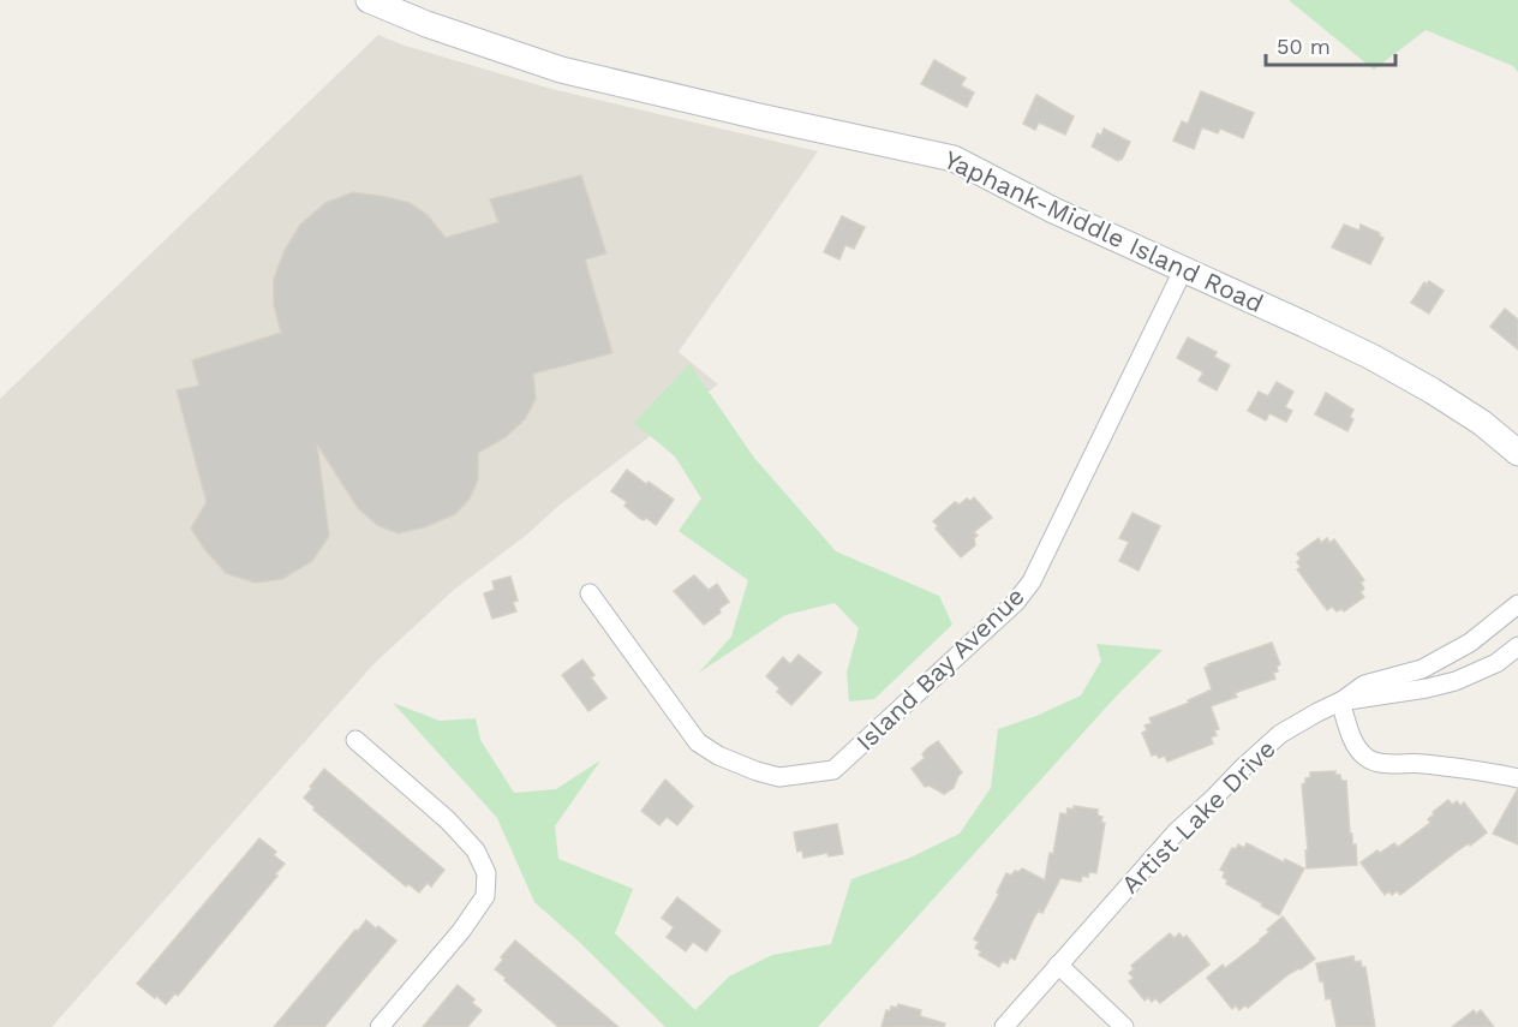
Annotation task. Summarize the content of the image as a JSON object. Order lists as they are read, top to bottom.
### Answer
{
  "streets": {
    "main road": ["Yaphank-Middle Island Road"],
    "street": ["Island Bay Avenue", "Artist Lake Drive"]
  },
  "crossings": [
    ["Yaphank-Middle Island Road", "Island Bay Avenue"]
  ],
  "scale_bar": "50 m"
}
